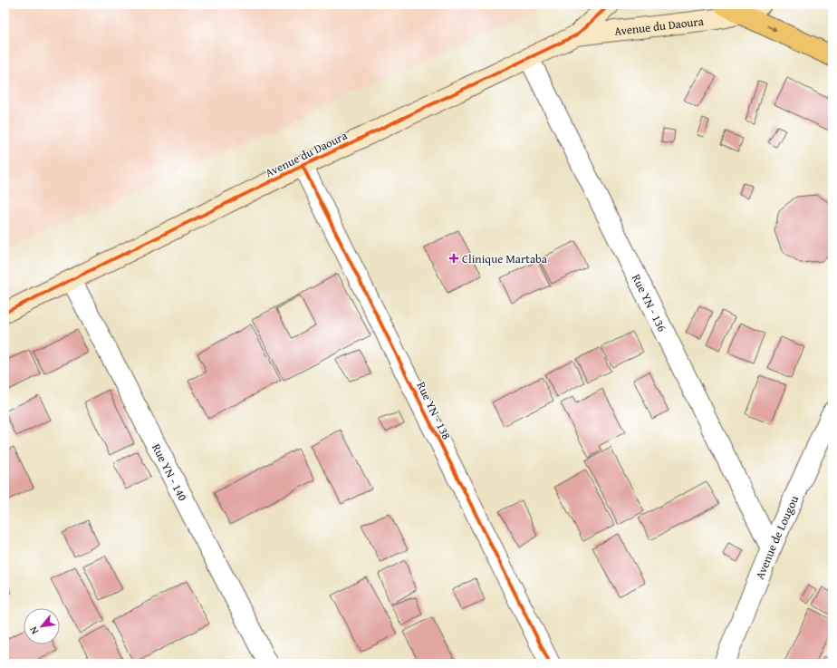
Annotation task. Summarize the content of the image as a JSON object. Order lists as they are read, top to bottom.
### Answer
{
  "streets": {
    "street": [
      "Avenue du Daoura",
      "Rue YN - 136",
      "Rue YN - 138",
      "Rue YN - 140",
      "Avenue de Lougou"
    ]
  },
  "crossings": [
    ["Avenue du Daoura", "Rue YN - 136"],
    ["Avenue du Daoura", "Rue YN - 138"],
    ["Avenue du Daoura", "Rue YN - 140"],
    ["Rue YN - 136", "Avenue de Lougou"]
  ],
  "places": {
    "health": ["Clinique Martaba"]
  },
  "north": "bottom left"
}
